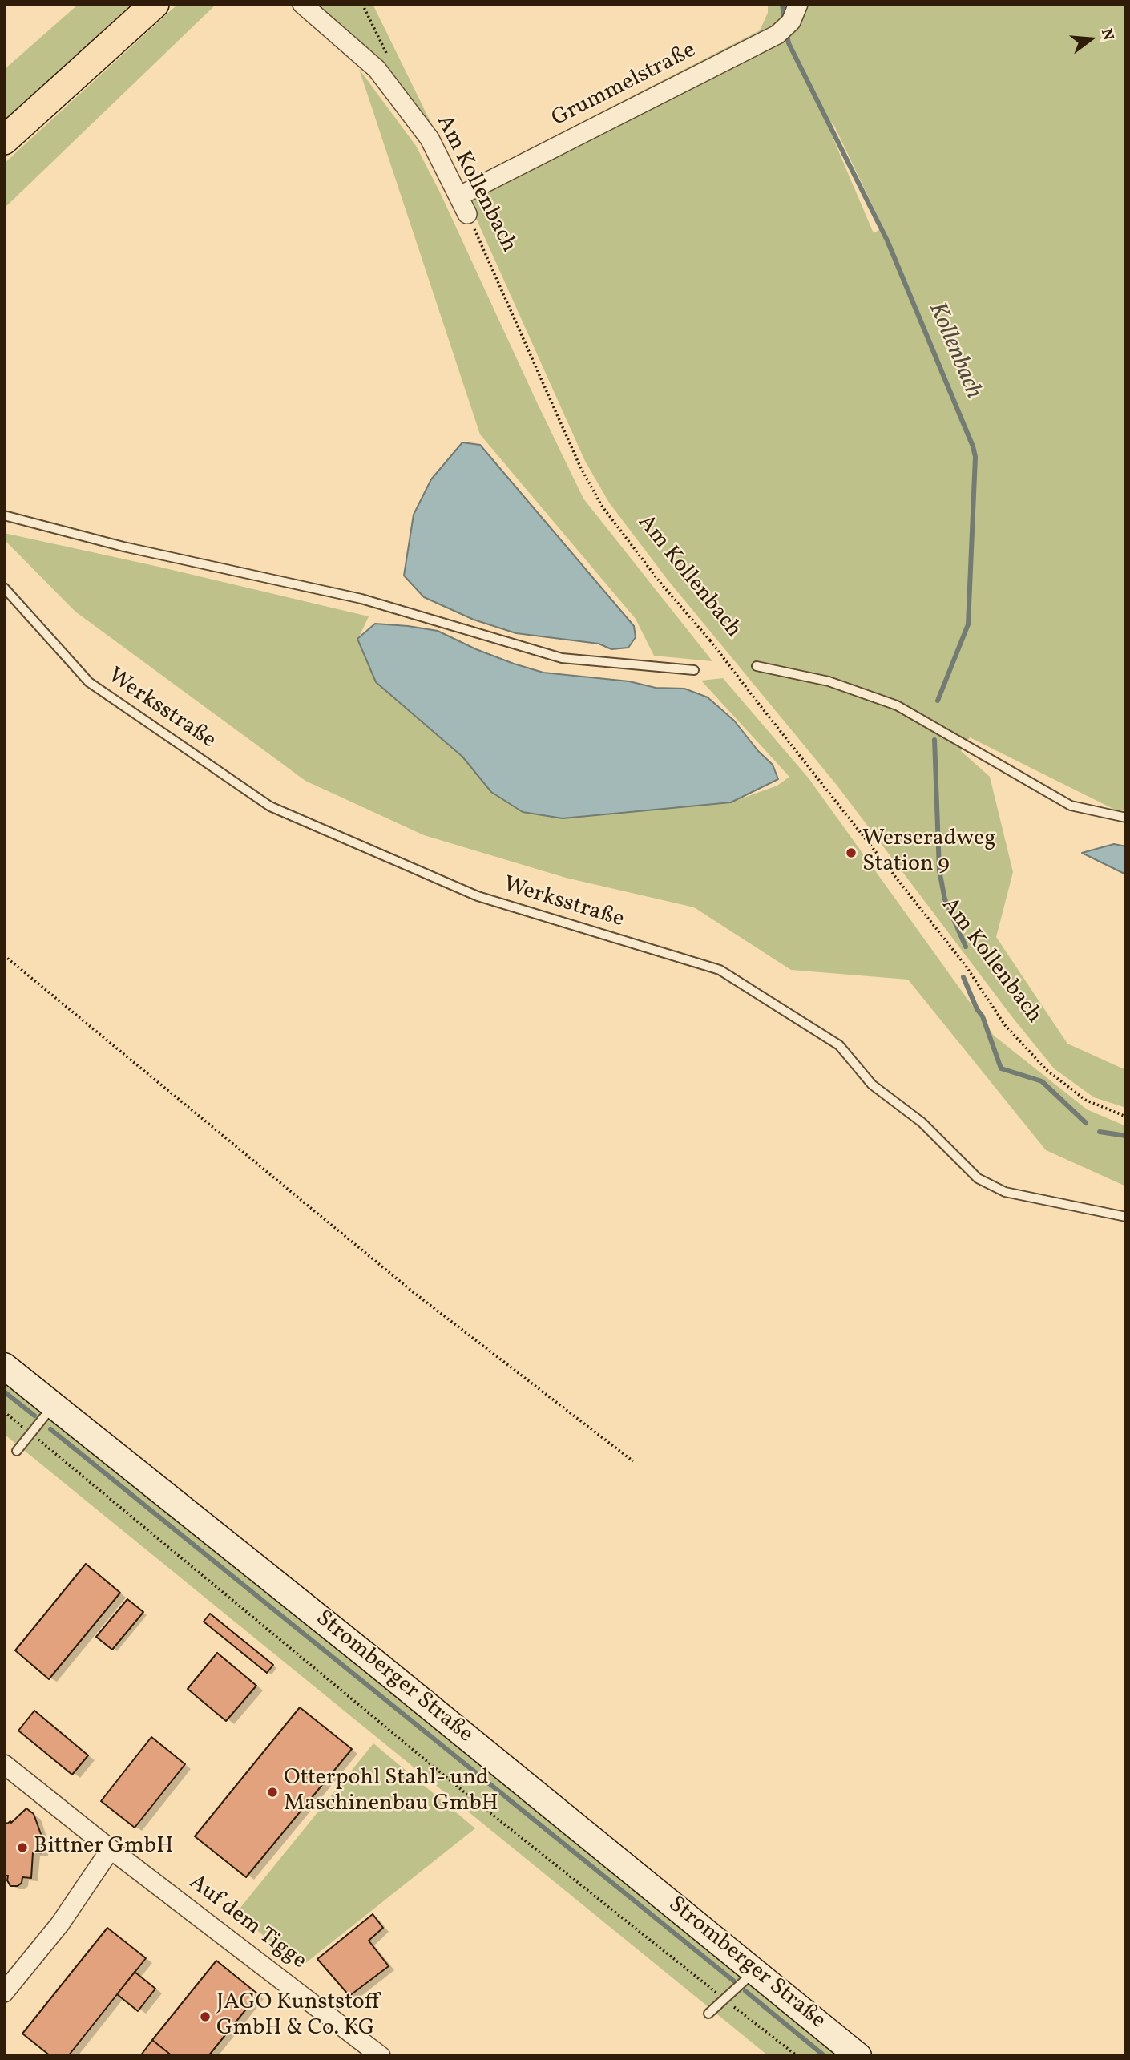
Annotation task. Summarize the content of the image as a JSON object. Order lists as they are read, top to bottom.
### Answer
{
  "streets": {
    "main road": ["Stromberger Straße"],
    "street": ["Grummelstraße", "Am Kollenbach", "Auf dem Tigge"],
    "lane": ["Werksstraße"]
  },
  "crossings": [
    ["Grummelstraße", "Am Kollenbach"]
  ],
  "water": ["Kollenbach"],
  "places": [
    "Werseradweg Station 9",
    "Otterpohl Stahl- und Maschinenbau GmbH",
    "Bittner GmbH",
    "JAGO Kunststoff GmbH & Co. KG"
  ],
  "north": "right"
}
